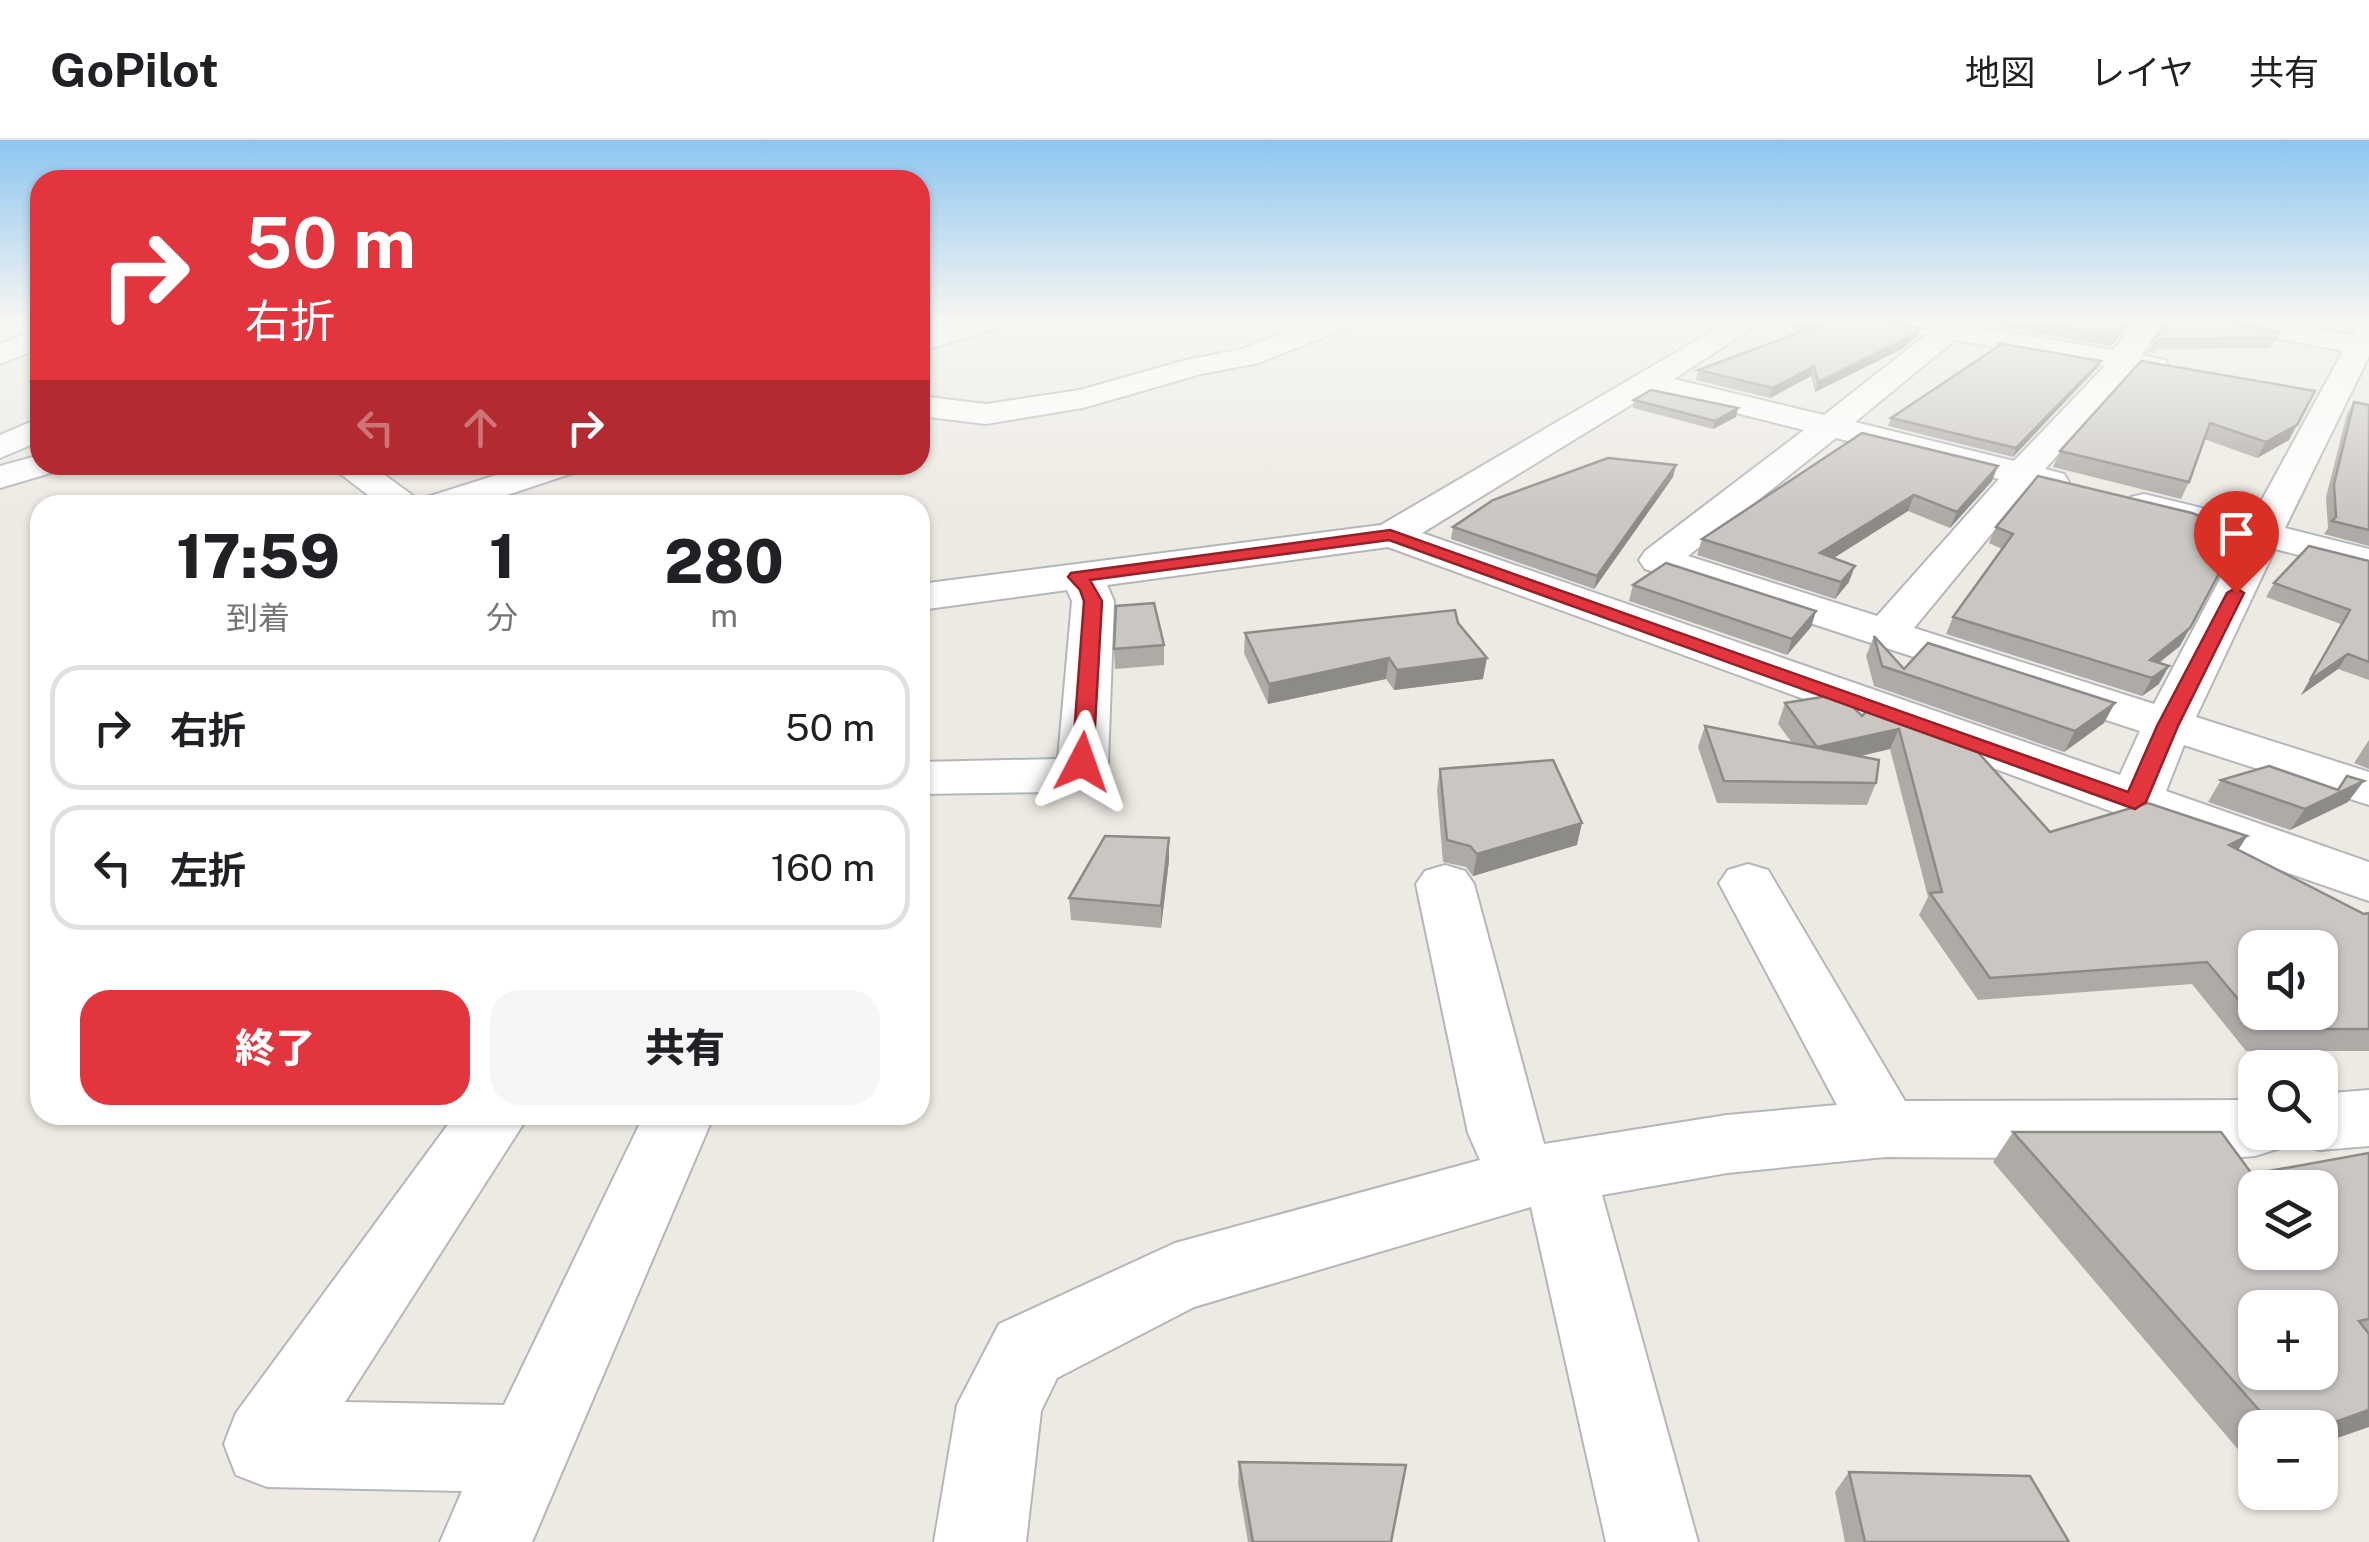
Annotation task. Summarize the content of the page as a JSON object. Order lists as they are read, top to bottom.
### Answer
{
  "page": {
    "header": "GoPilot",
    "nav": ["地図", "レイヤ", "共有"],
    "turn": ["50 m", "右折"],
    "eta": [
      "17:59",
      "到着",
      "1",
      "分",
      "280",
      "m"
    ],
    "list": [
      {
        "name": "右折",
        "value": "50 m"
      },
      {
        "name": "左折",
        "value": "160 m"
      }
    ],
    "map_buttons": ["+", "−"],
    "buttons": ["終了", "共有"]
  }
}
